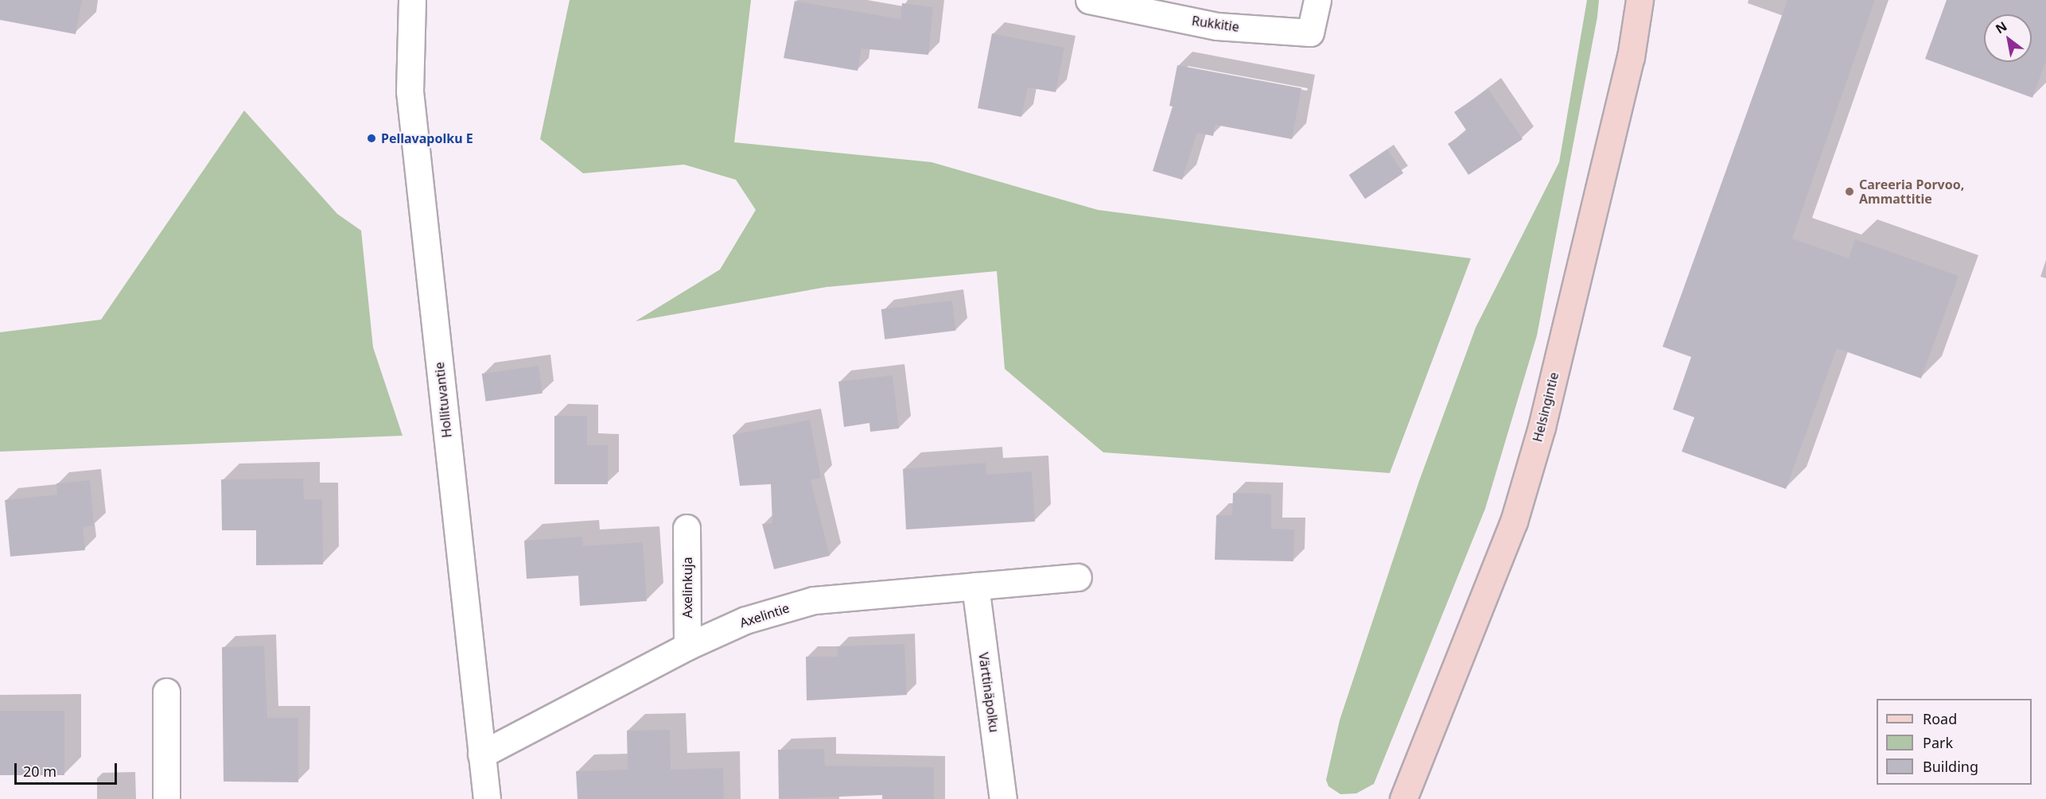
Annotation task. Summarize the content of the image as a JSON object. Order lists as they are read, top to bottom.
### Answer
{
  "streets": {
    "main road": ["Helsingintie"],
    "street": [
      "Rukkitie",
      "Hollituvantie",
      "Axelinkuja",
      "Axelintie",
      "Värttinäpolku"
    ]
  },
  "crossings": [
    ["Hollituvantie", "Axelintie"],
    ["Axelinkuja", "Axelintie"],
    ["Axelintie", "Värttinäpolku"]
  ],
  "places": ["Pellavapolku E", "Careeria Porvoo, Ammattitie"],
  "legend": ["Road", "Park", "Building"],
  "scale_bar": "20 m",
  "north": "top left"
}
